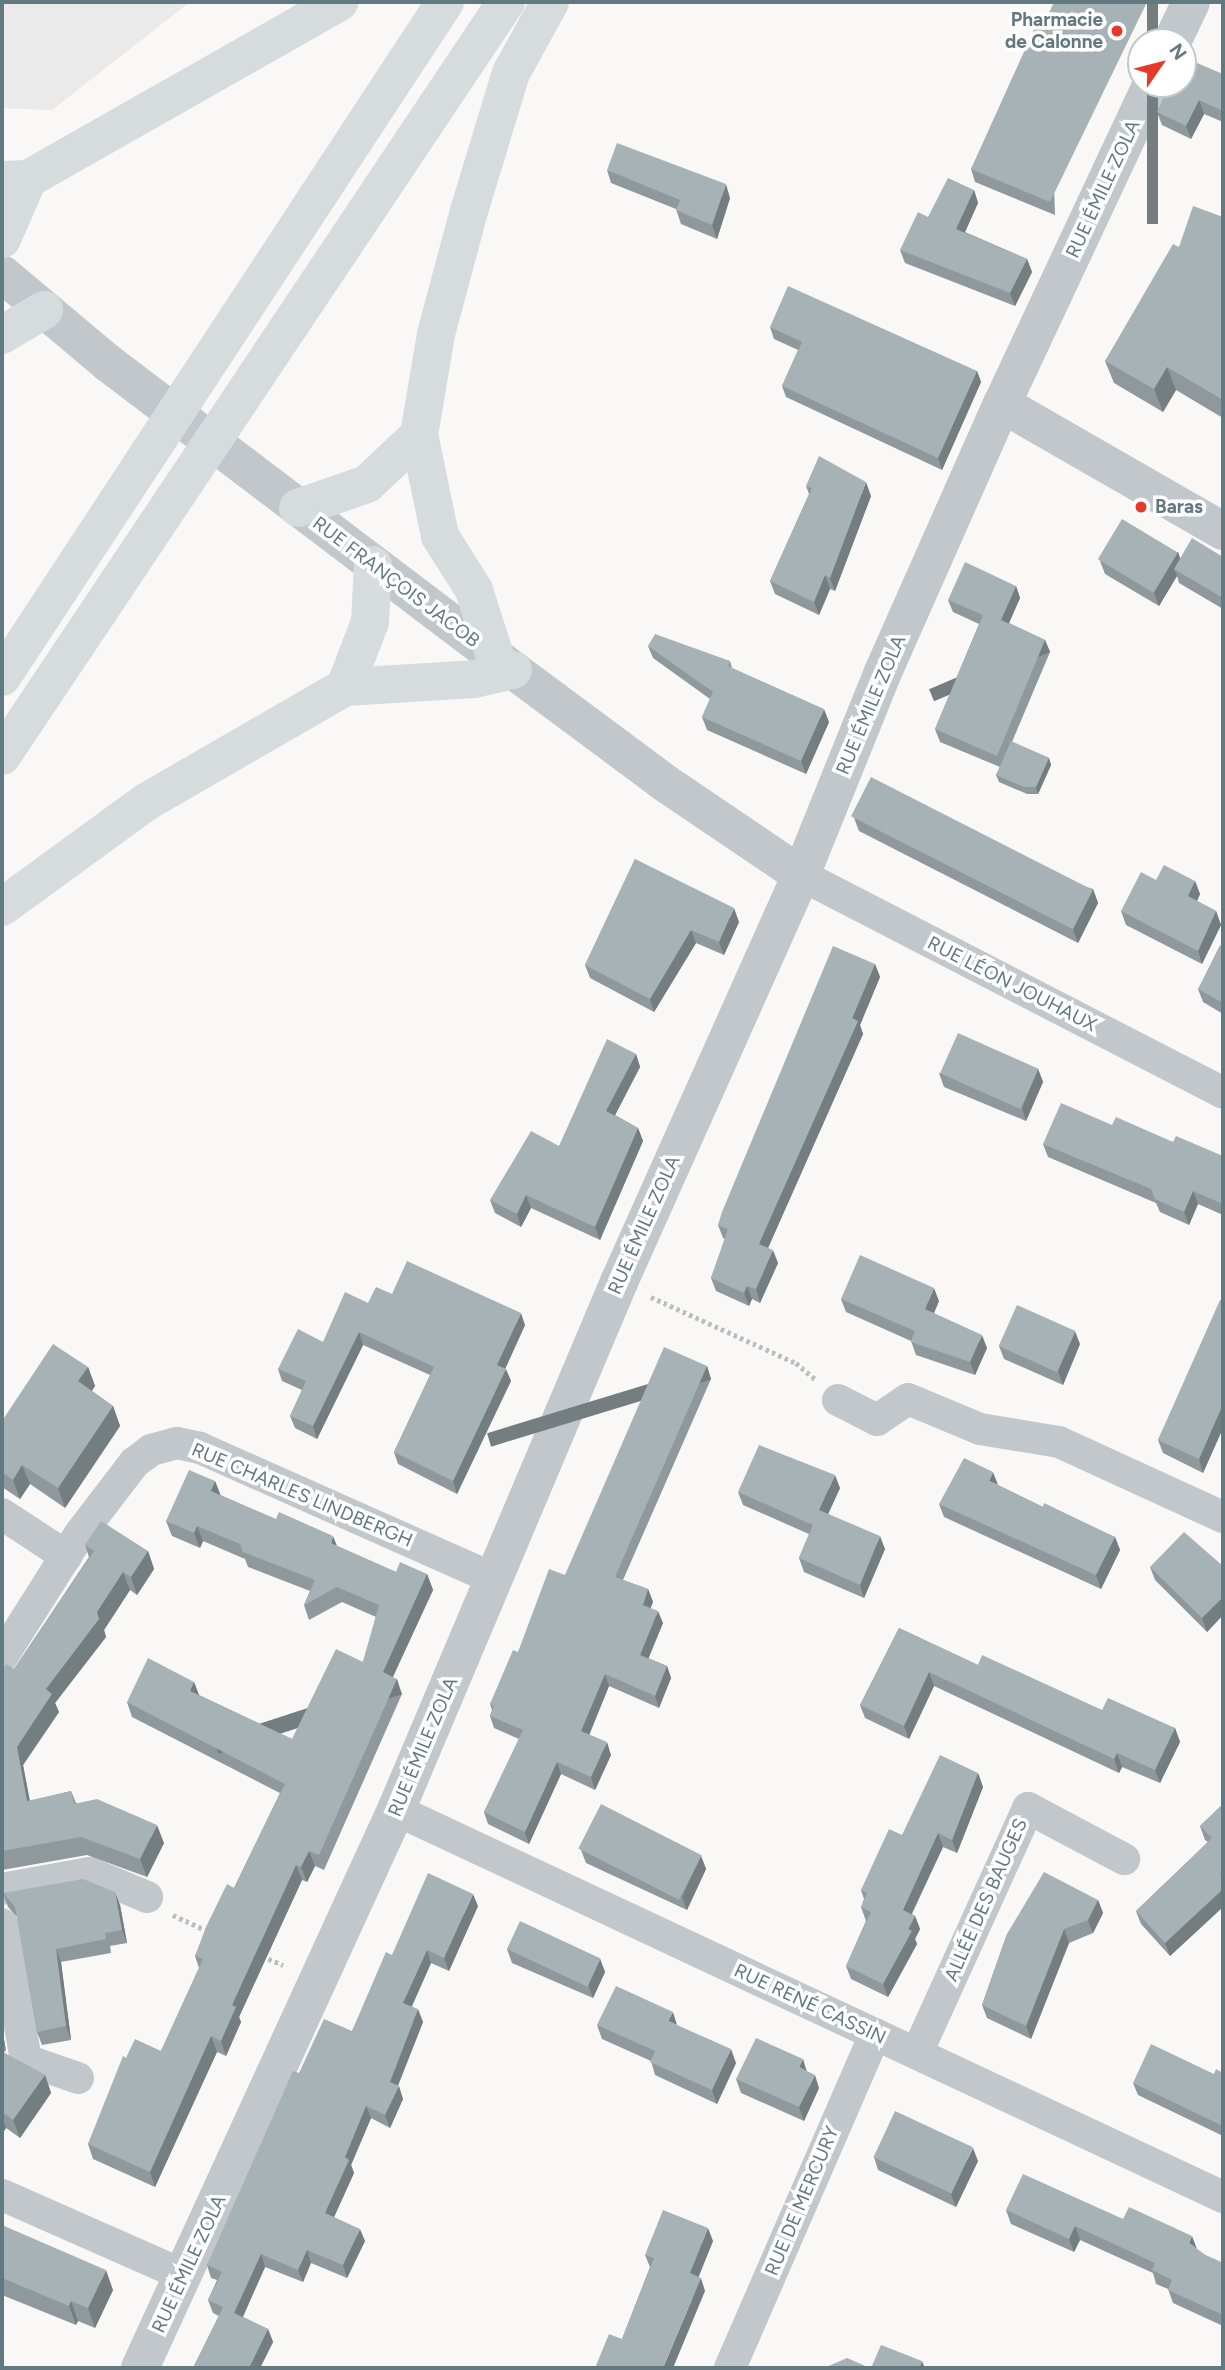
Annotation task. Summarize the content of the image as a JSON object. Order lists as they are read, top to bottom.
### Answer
{
  "streets": {
    "street": [
      "RUE ÉMILE ZOLA",
      "RUE FRANÇOIS JACOB",
      "RUE LÉON JOUHAUX",
      "RUE CHARLES LINDBERGH",
      "ALLÉE DES BAUGES",
      "RUE RENÉ CASSIN",
      "RUE DE MERCURY"
    ]
  },
  "crossings": [
    ["RUE ÉMILE ZOLA", "RUE FRANÇOIS JACOB"],
    ["RUE ÉMILE ZOLA", "RUE LÉON JOUHAUX"],
    ["RUE ÉMILE ZOLA", "RUE CHARLES LINDBERGH"],
    ["RUE ÉMILE ZOLA", "RUE RENÉ CASSIN"],
    ["RUE FRANÇOIS JACOB", "RUE LÉON JOUHAUX"],
    ["ALLÉE DES BAUGES", "RUE RENÉ CASSIN"],
    ["RUE RENÉ CASSIN", "RUE DE MERCURY"]
  ],
  "places": ["Pharmacie de Calonne", "Baras"],
  "north": "top right"
}
